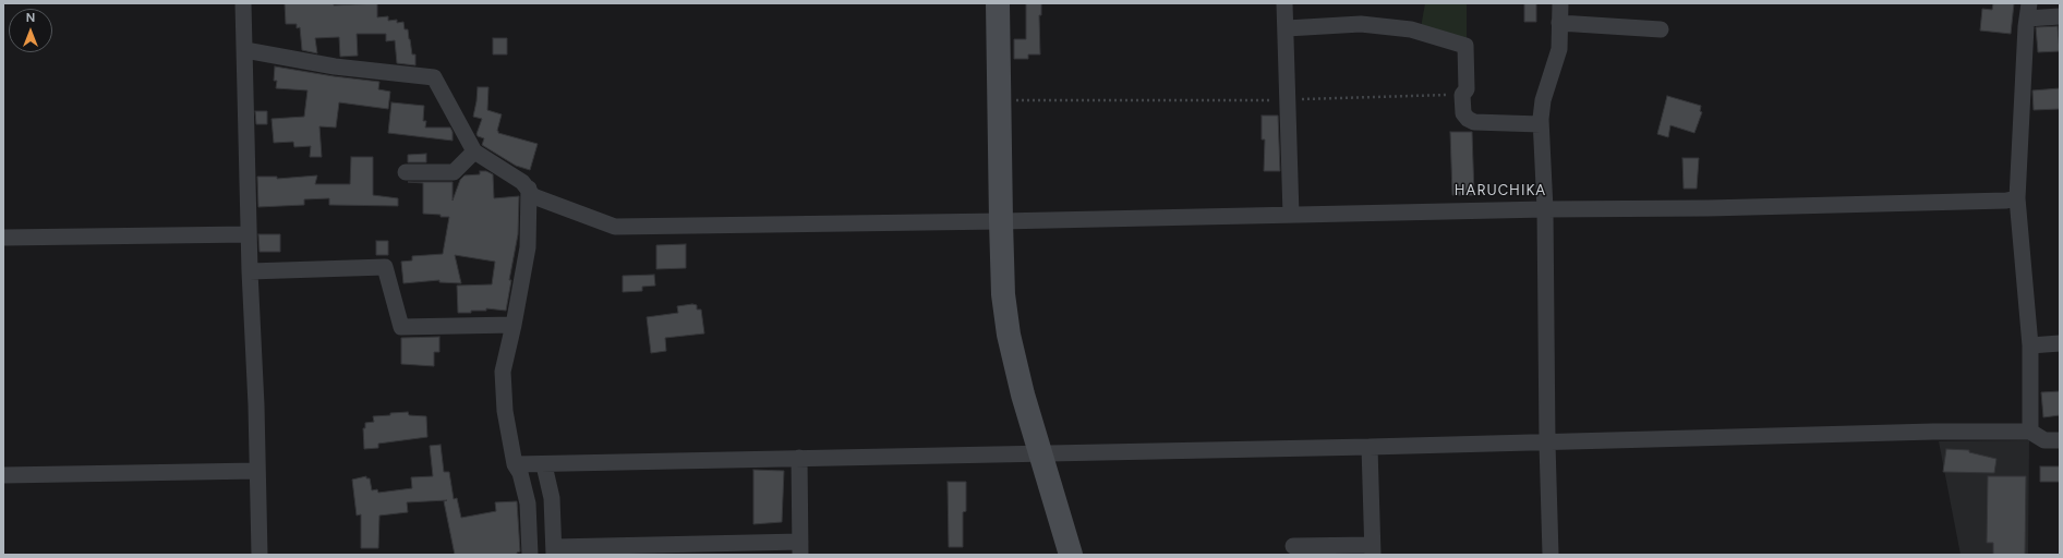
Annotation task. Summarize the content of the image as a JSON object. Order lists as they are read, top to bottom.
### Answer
{
  "districts": ["HARUCHIKA"],
  "north": "top"
}
